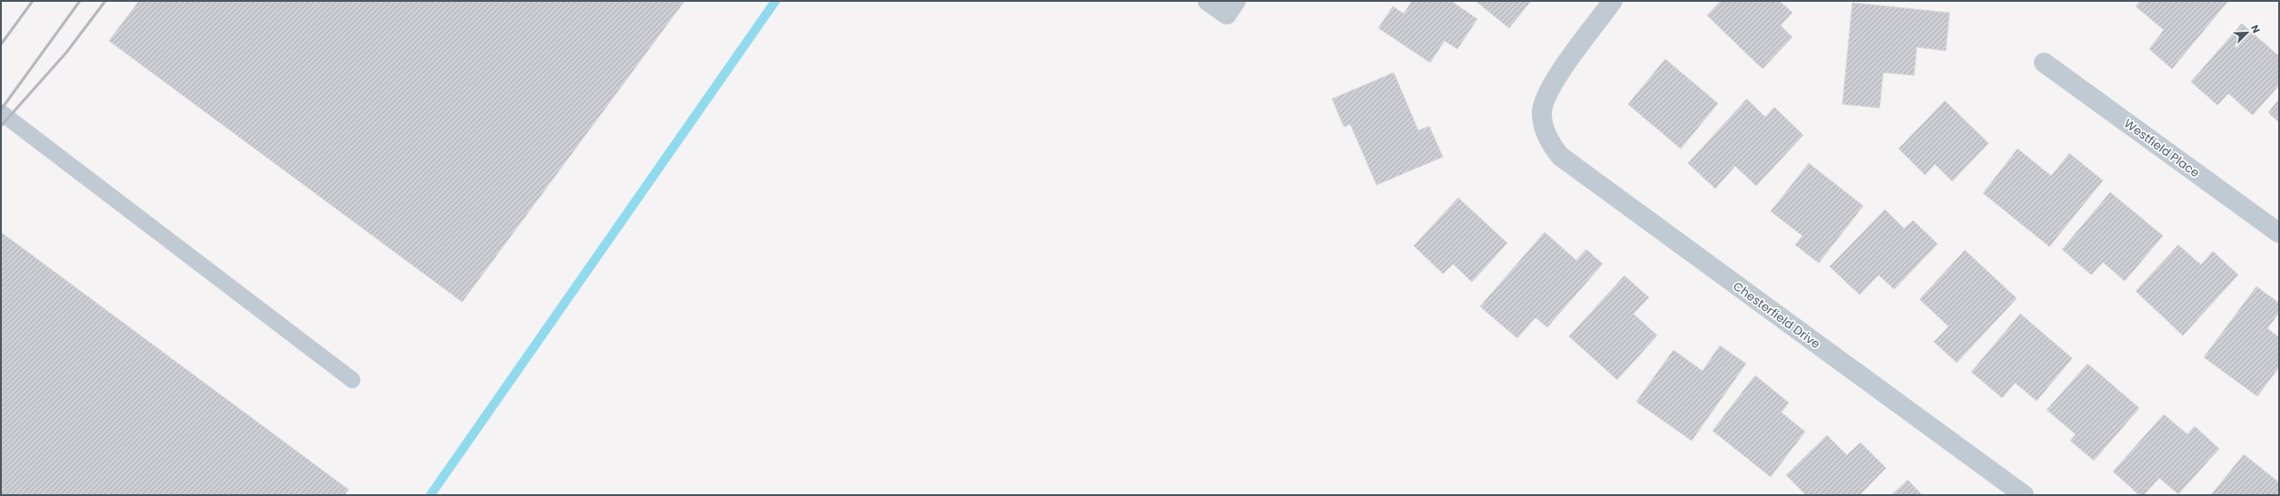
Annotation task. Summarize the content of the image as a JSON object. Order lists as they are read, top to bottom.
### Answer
{
  "streets": {
    "street": ["Westfield Place", "Chesterfield Drive"]
  },
  "north": "top right"
}
